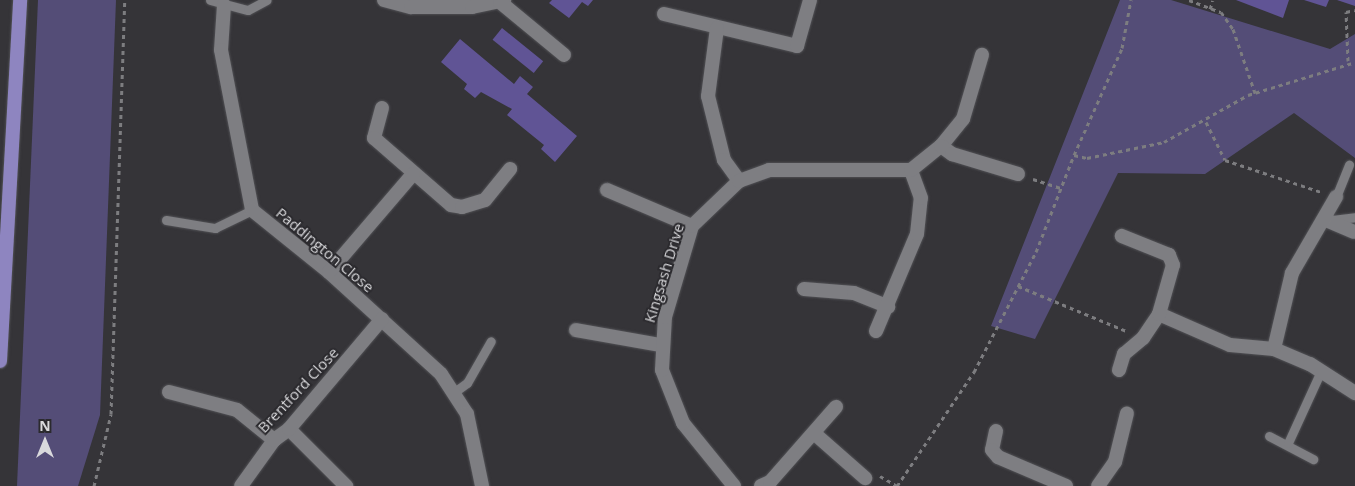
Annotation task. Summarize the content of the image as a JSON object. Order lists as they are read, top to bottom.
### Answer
{
  "streets": {
    "street": ["Paddington Close", "Kingsash Drive", "Brentford Close"]
  },
  "crossings": [
    ["Paddington Close", "Brentford Close"]
  ],
  "north": "top"
}
